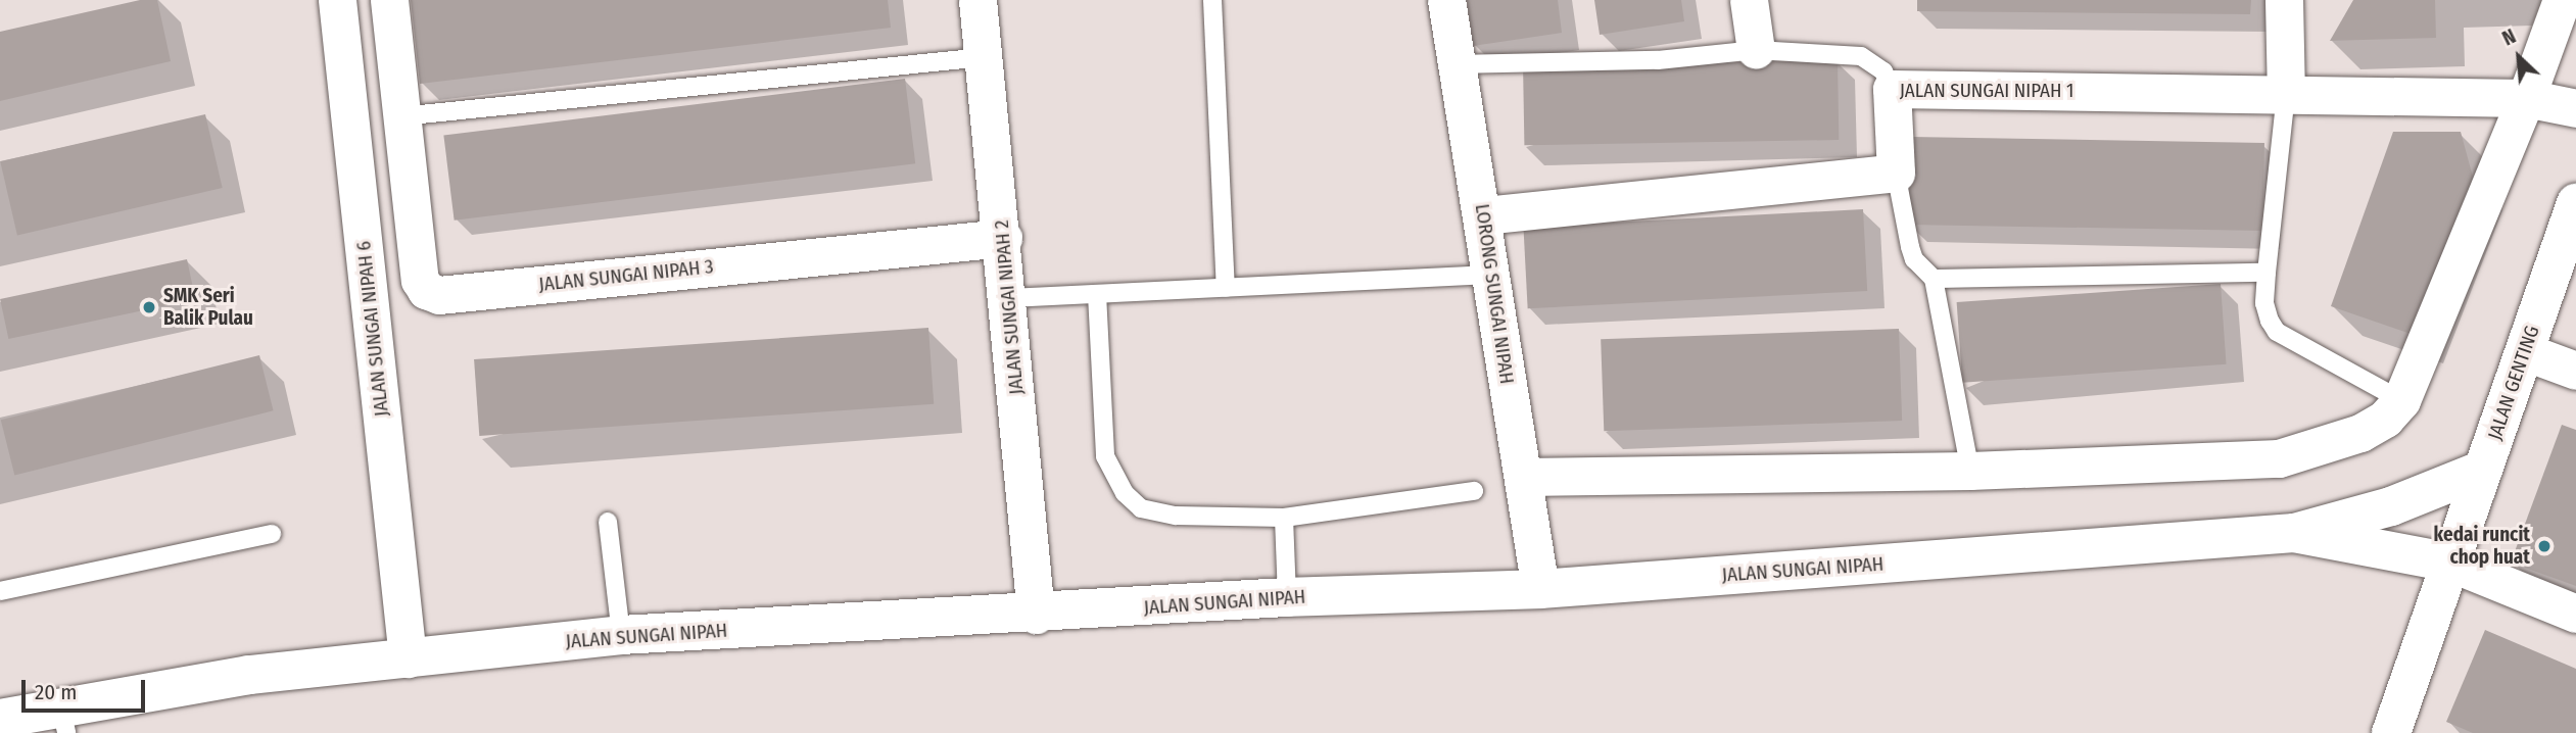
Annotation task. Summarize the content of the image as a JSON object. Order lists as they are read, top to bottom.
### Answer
{
  "streets": {
    "street": [
      "JALAN SUNGAI NIPAH 1",
      "JALAN SUNGAI NIPAH 3",
      "LORONG SUNGAI NIPAH",
      "JALAN SUNGAI NIPAH 2",
      "JALAN SUNGAI NIPAH 6",
      "JALAN GENTING",
      "JALAN SUNGAI NIPAH"
    ]
  },
  "crossings": [
    ["JALAN SUNGAI NIPAH 3", "JALAN SUNGAI NIPAH 2"],
    ["LORONG SUNGAI NIPAH", "JALAN SUNGAI NIPAH"],
    ["JALAN SUNGAI NIPAH 2", "JALAN SUNGAI NIPAH"],
    ["JALAN SUNGAI NIPAH 6", "JALAN SUNGAI NIPAH"],
    ["JALAN GENTING", "JALAN SUNGAI NIPAH"]
  ],
  "places": ["SMK Seri Balik Pulau", "kedai runcit chop huat"],
  "scale_bar": "20 m",
  "north": "top left"
}
